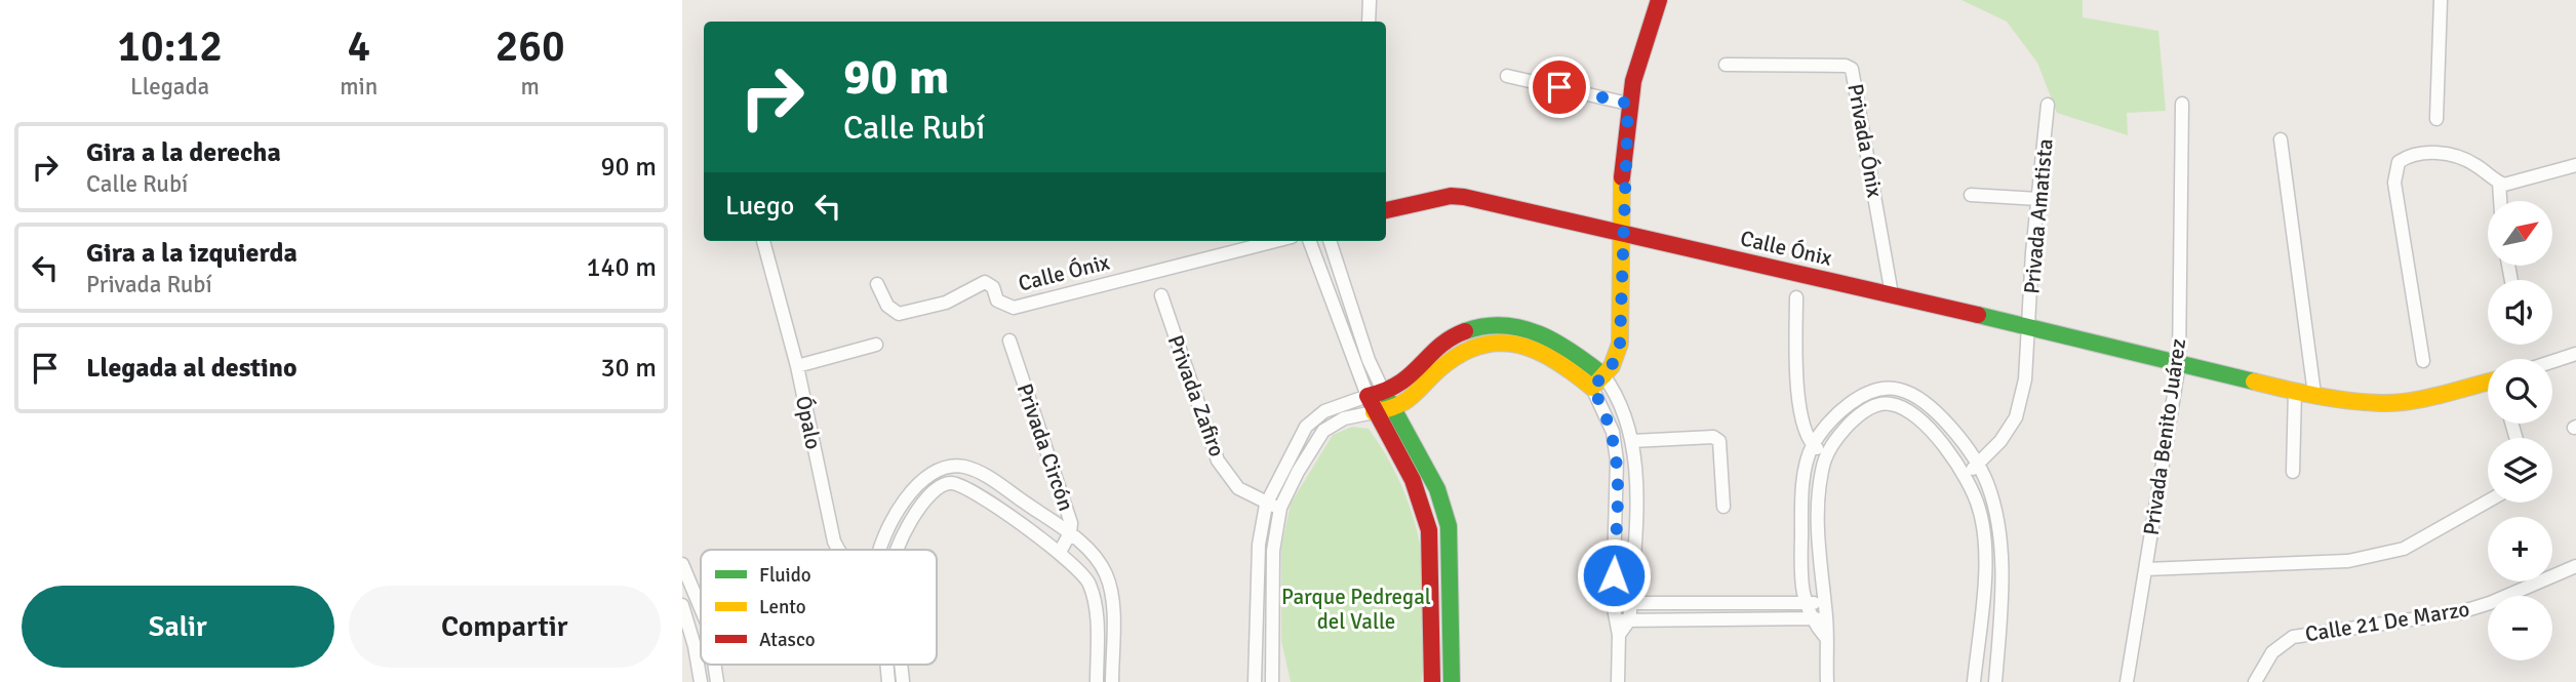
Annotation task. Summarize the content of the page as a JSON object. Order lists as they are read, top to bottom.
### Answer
{
  "streets": {
    "street": [
      "Privada Ónix",
      "Privada Amatista",
      "Calle Ónix",
      "Privada Zafiro",
      "Ópalo",
      "Privada Benito Juárez",
      "Privada Circón",
      "Calle 21 De Marzo"
    ]
  },
  "crossings": [
    ["Privada Ónix", "Calle Ónix"],
    ["Privada Amatista", "Calle Ónix"],
    ["Calle Ónix", "Privada Benito Juárez"]
  ],
  "parks": ["Parque Pedregal del Valle"],
  "legend": ["Fluido", "Lento", "Atasco"],
  "north": "top right",
  "page": {
    "eta": [
      "10:12",
      "Llegada",
      "4",
      "min",
      "260",
      "m"
    ],
    "turn": ["90 m", "Calle Rubí"],
    "list": [
      {
        "name": "Gira a la derecha",
        "note": "Calle Rubí",
        "value": "90 m"
      },
      {
        "name": "Gira a la izquierda",
        "note": "Privada Rubí",
        "value": "140 m"
      },
      {
        "name": "Llegada al destino",
        "value": "30 m"
      }
    ],
    "then": "Luego",
    "map_buttons": ["+", "−"],
    "buttons": ["Salir", "Compartir"]
  }
}
